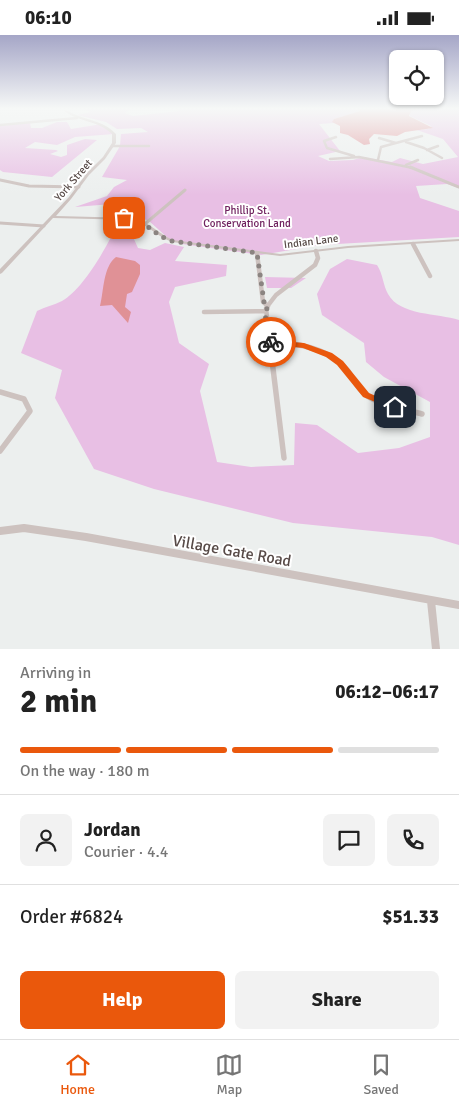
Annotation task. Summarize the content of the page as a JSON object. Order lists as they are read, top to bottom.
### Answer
{
  "streets": {
    "street": ["York Street", "Indian Lane", "Village Gate Road"]
  },
  "crossings": [
    ["York Street", "Indian Lane"]
  ],
  "parks": ["Phillip St. Conservation Land"],
  "page": {
    "status": "06:10",
    "heading": ["2 min", "Arriving in", "06:12–06:17"],
    "panel": [
      "Jordan",
      "Courier · 4.4",
      "Order #6824",
      "$51.33"
    ],
    "bar": "On the way · 180 m",
    "buttons": ["Help", "Share"],
    "tabs": ["Home", "Map", "Saved"]
  }
}
